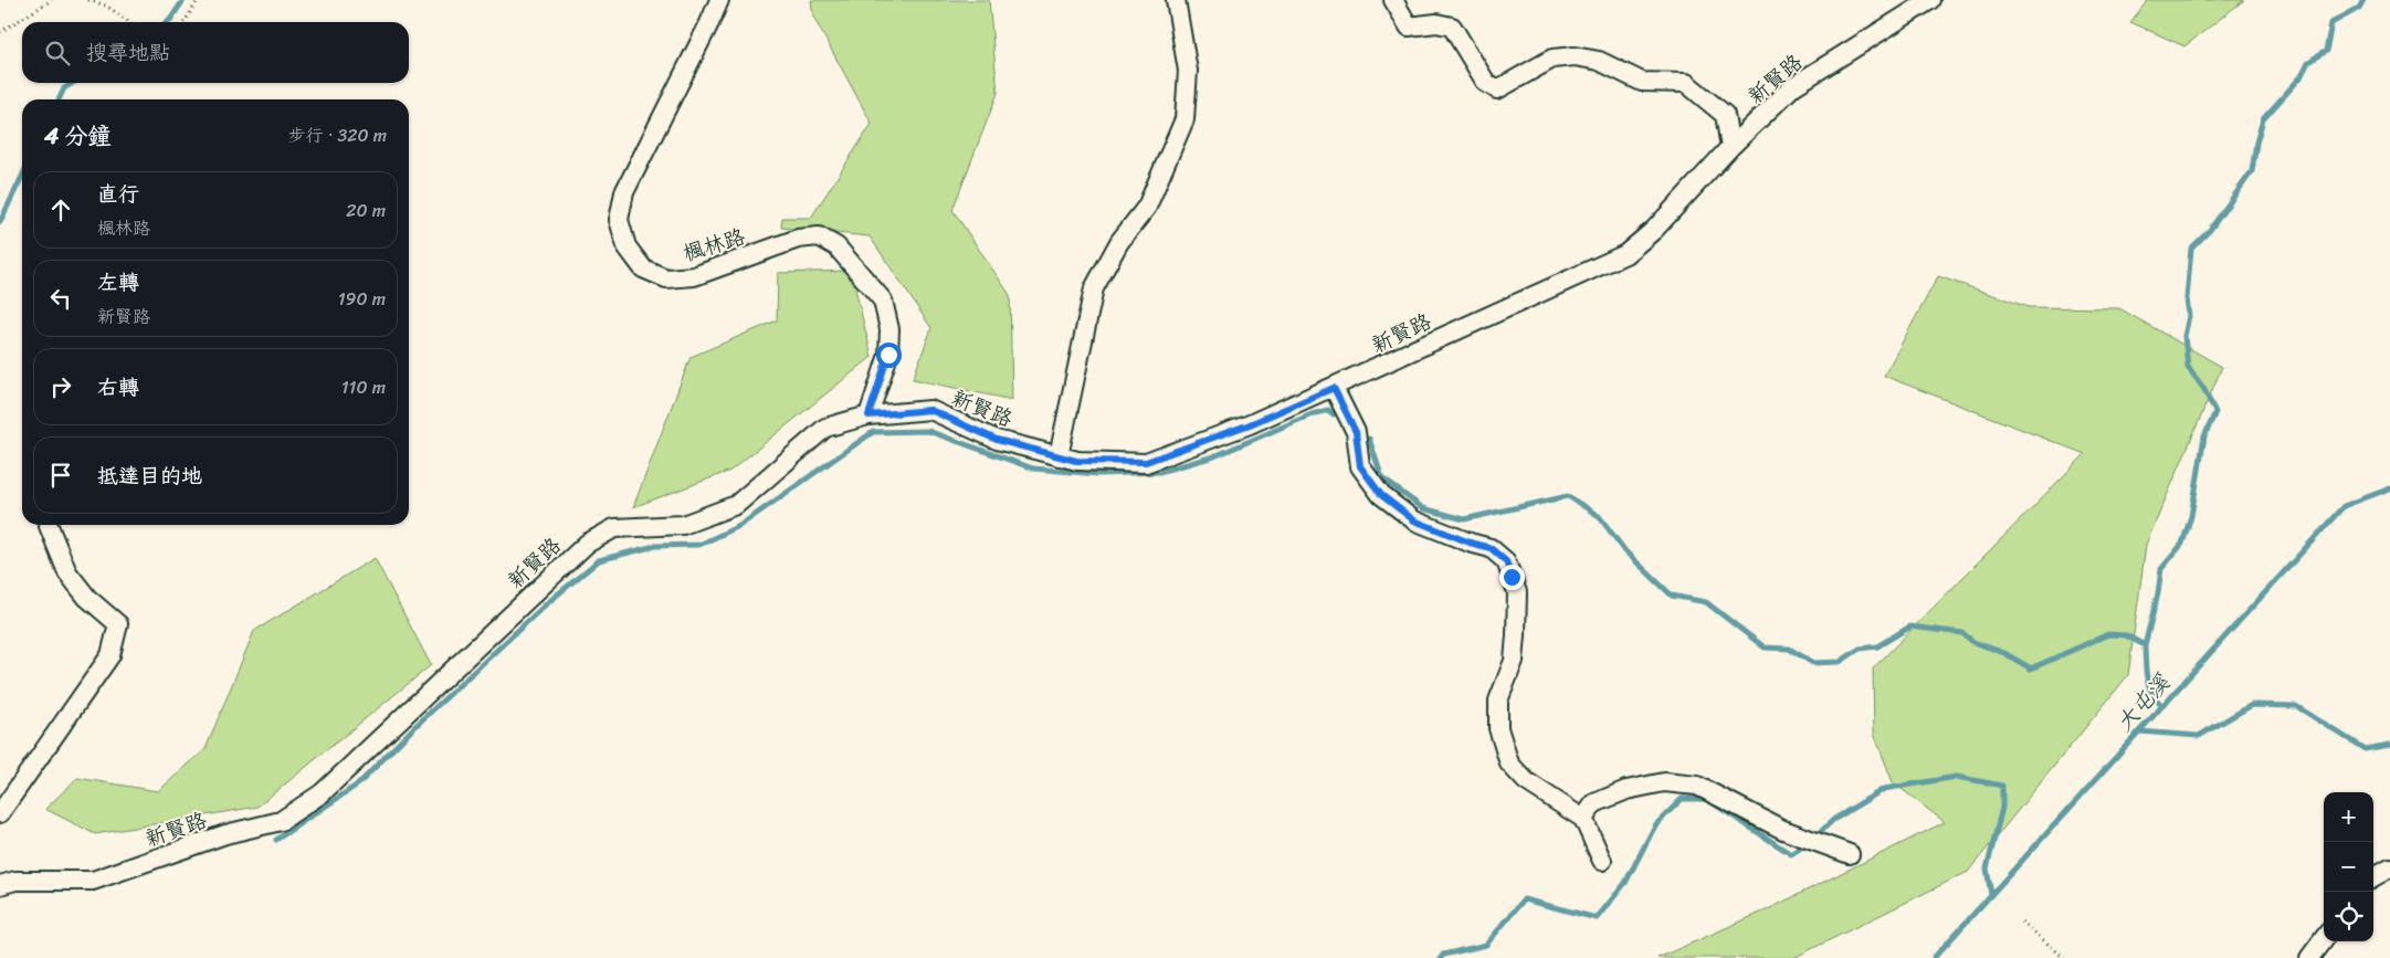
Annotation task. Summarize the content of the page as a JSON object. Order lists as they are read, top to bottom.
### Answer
{
  "streets": {
    "street": ["新賢路", "楓林路"]
  },
  "crossings": [
    ["新賢路", "楓林路"]
  ],
  "water": ["大屯溪"],
  "page": {
    "search": "搜尋地點",
    "heading": ["4 分鐘", "步行 · 320 m"],
    "list": [
      ["直行", "楓林路", "20 m"],
      ["左轉", "新賢路", "190 m"],
      ["右轉", "110 m"],
      "抵達目的地"
    ],
    "map_buttons": ["+", "−"]
  }
}
